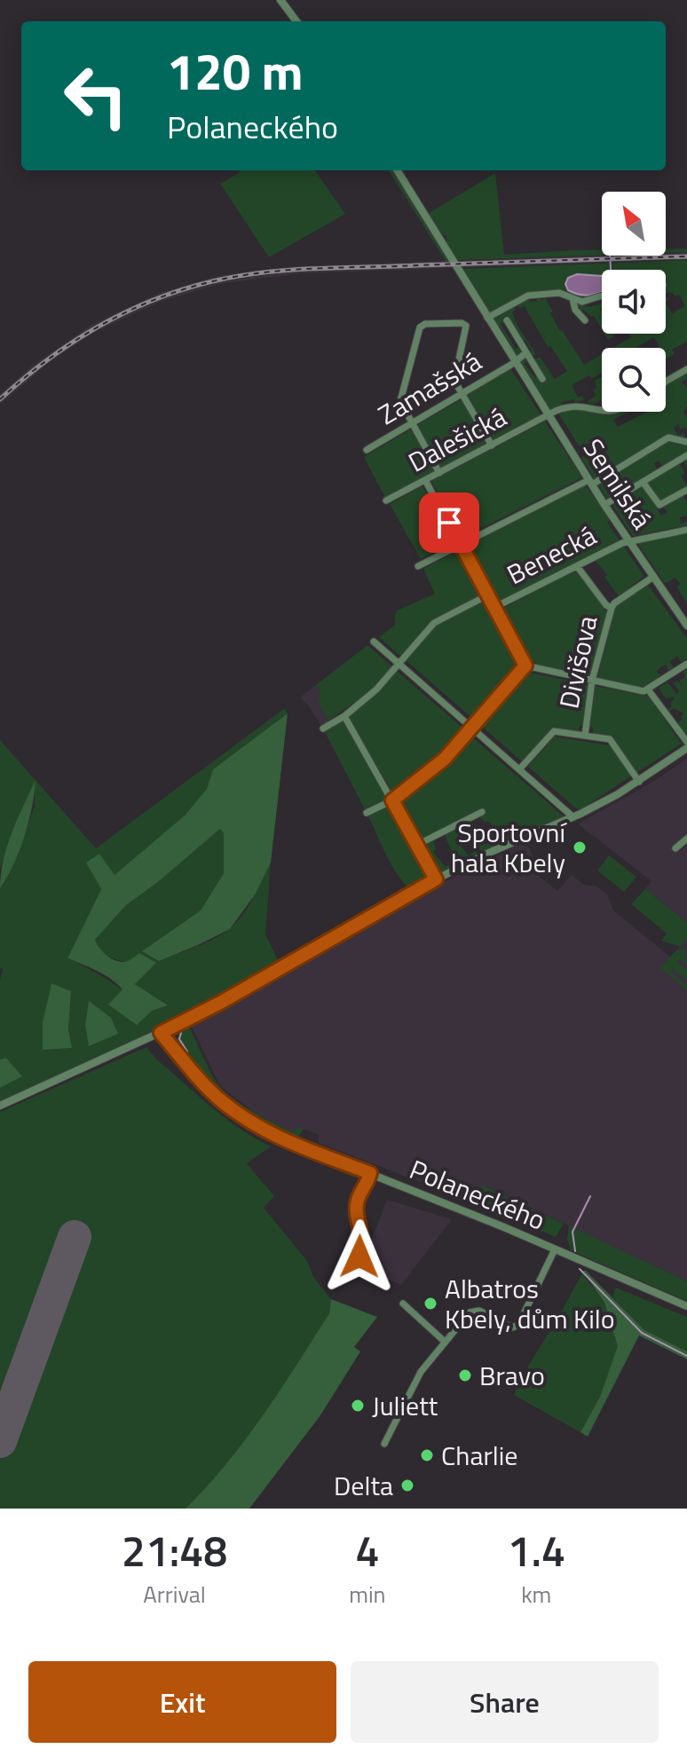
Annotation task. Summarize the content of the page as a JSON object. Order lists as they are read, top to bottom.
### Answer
{
  "streets": {
    "street": [
      "Zamašská",
      "Dalešická",
      "Semilská",
      "Benecká",
      "Divišova",
      "Polaneckého"
    ]
  },
  "crossings": [
    ["Zamašská", "Semilská"],
    ["Dalešická", "Semilská"],
    ["Semilská", "Benecká"],
    ["Semilská", "Divišova"]
  ],
  "places": [
    "Sportovní hala Kbely",
    "Albatros Kbely, dům Kilo",
    "Bravo",
    "Juliett",
    "Charlie",
    "Delta"
  ],
  "north": "top left",
  "page": {
    "turn": ["120 m", "Polaneckého"],
    "eta": [
      "21:48",
      "Arrival",
      "4",
      "min",
      "1.4",
      "km"
    ],
    "buttons": ["Exit", "Share"]
  }
}
